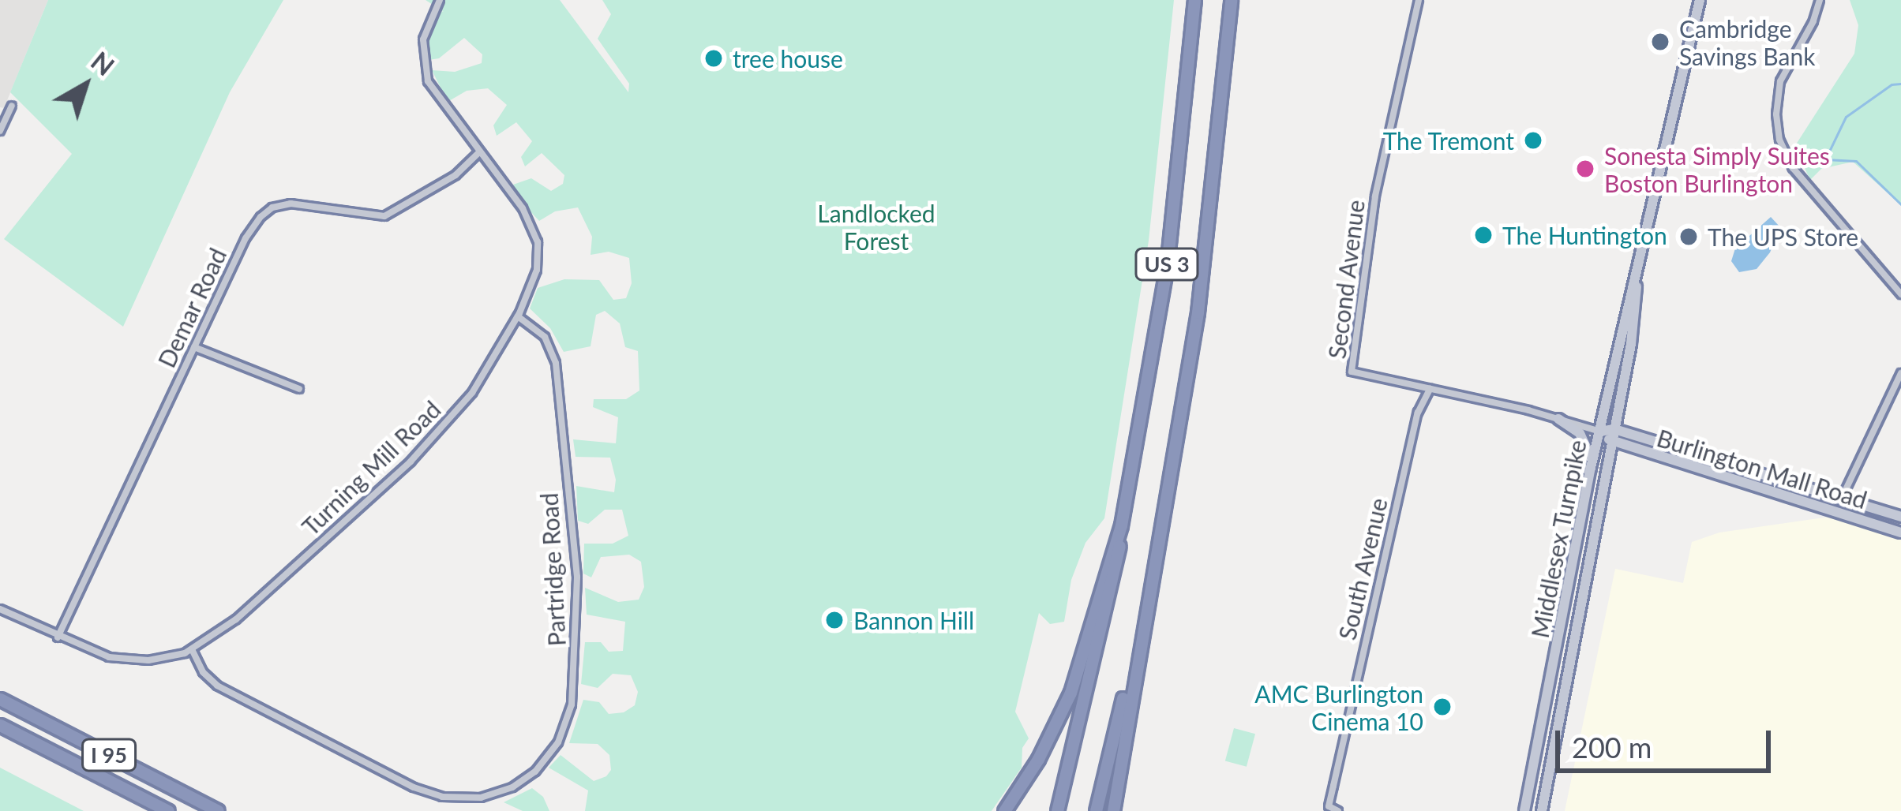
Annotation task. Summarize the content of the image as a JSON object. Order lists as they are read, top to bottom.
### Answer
{
  "streets": {
    "highway": ["US 3", "I 95"],
    "main road": ["Burlington Mall Road", "Middlesex Turnpike"],
    "street": [
      "Second Avenue",
      "Demar Road",
      "Turning Mill Road",
      "South Avenue",
      "Partridge Road"
    ]
  },
  "crossings": [
    ["Second Avenue", "Middlesex Turnpike"],
    ["Second Avenue", "South Avenue"],
    ["Demar Road", "Turning Mill Road"],
    ["Turning Mill Road", "Partridge Road"],
    ["Burlington Mall Road", "Middlesex Turnpike"]
  ],
  "parks": ["Landlocked Forest"],
  "places": [
    "Cambridge Savings Bank",
    "tree house",
    "The Tremont",
    "Sonesta Simply Suites Boston Burlington",
    "The Huntington",
    "The UPS Store",
    "Bannon Hill",
    "AMC Burlington Cinema 10"
  ],
  "scale_bar": "200 m",
  "north": "top right"
}
